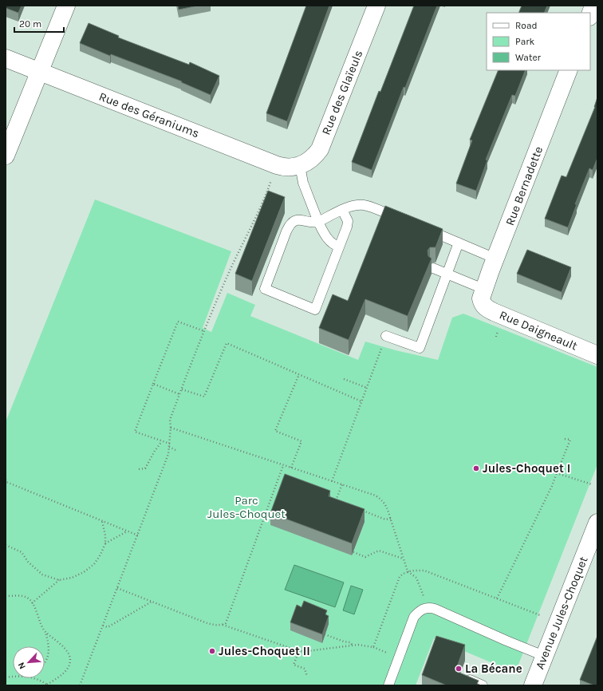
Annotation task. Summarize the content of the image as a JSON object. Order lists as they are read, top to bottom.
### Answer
{
  "streets": {
    "street": [
      "Rue des Glaïeuls",
      "Rue des Géraniums",
      "Rue Bernadette",
      "Rue Daigneault",
      "Avenue Jules-Choquet"
    ]
  },
  "crossings": [
    ["Rue des Glaïeuls", "Rue des Géraniums"],
    ["Rue Bernadette", "Rue Daigneault"]
  ],
  "parks": ["Parc Jules-Choquet"],
  "places": ["Jules-Choquet I", "Jules-Choquet II", "La Bécane"],
  "legend": ["Road", "Park", "Water"],
  "scale_bar": "20 m",
  "north": "bottom left"
}
